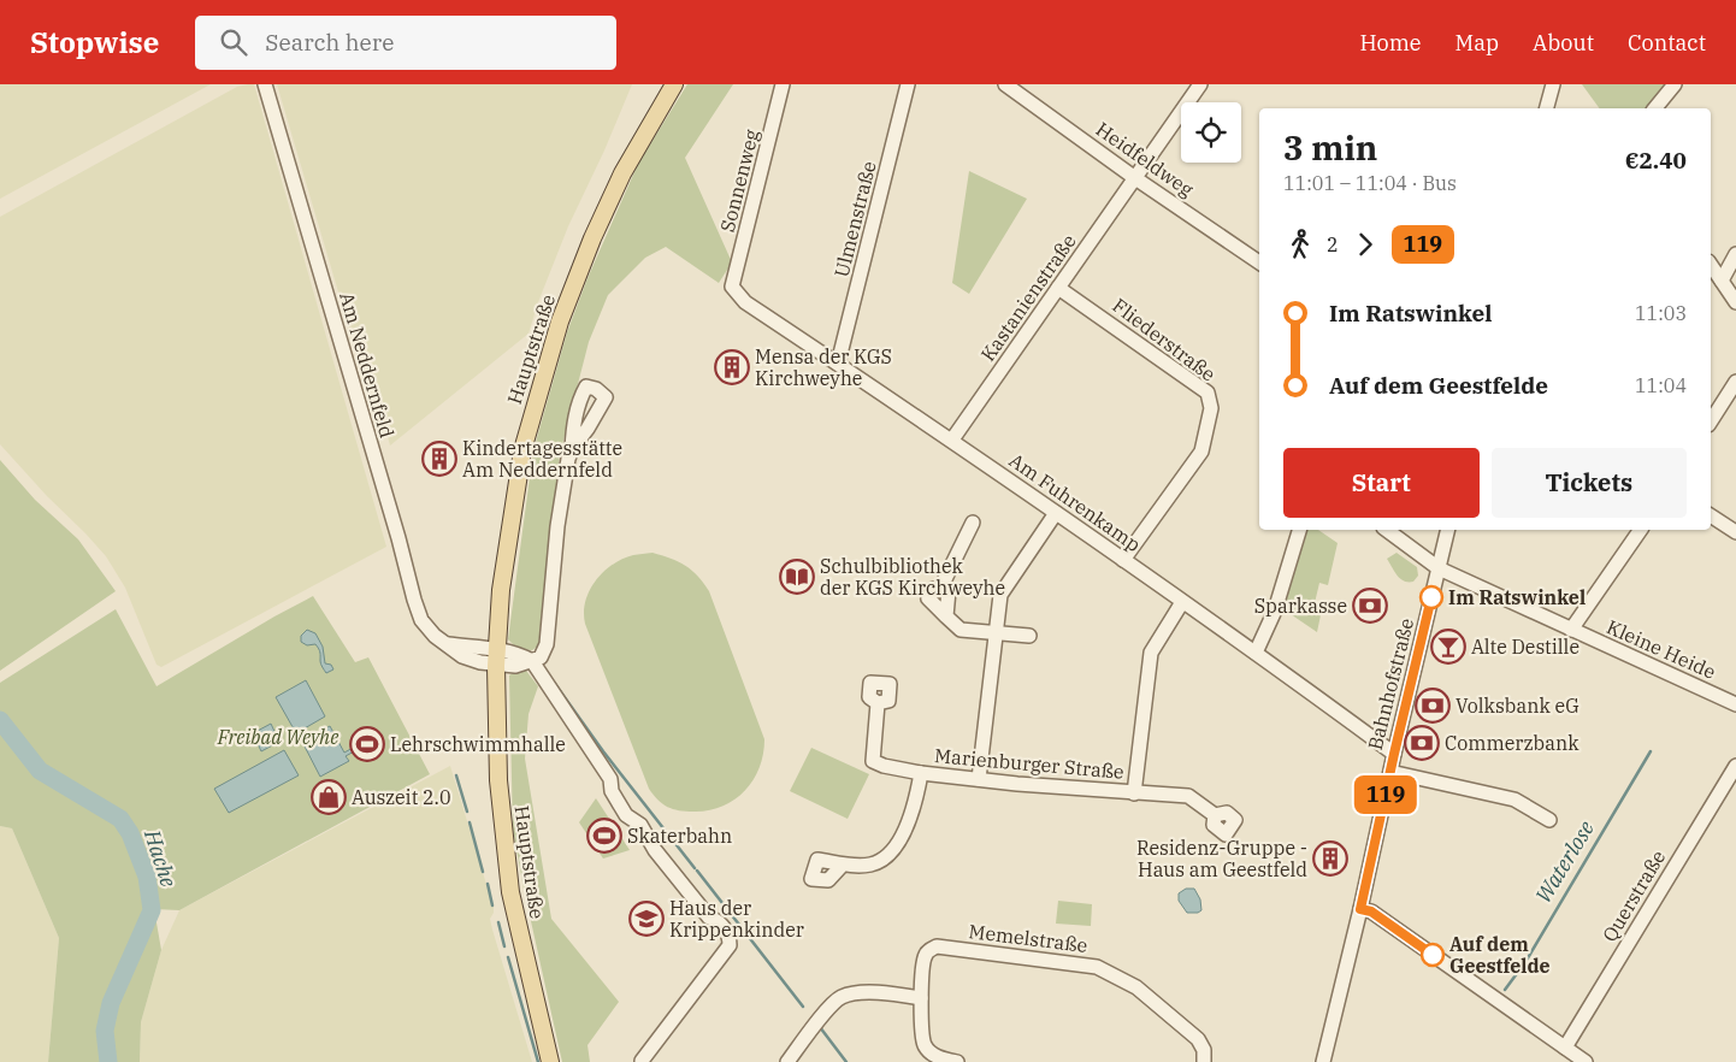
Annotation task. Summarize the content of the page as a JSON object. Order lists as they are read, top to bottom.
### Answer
{
  "streets": {
    "main road": ["Hauptstraße"],
    "street": [
      "Heidfeldweg",
      "Sonnenweg",
      "Ulmenstraße",
      "Kastanienstraße",
      "Fliederstraße",
      "Am Neddernfeld",
      "Am Fuhrenkamp",
      "Kleine Heide",
      "Bahnhofstraße",
      "Marienburger Straße",
      "Querstraße",
      "Memelstraße"
    ]
  },
  "crossings": [
    ["Heidfeldweg", "Kastanienstraße"],
    ["Sonnenweg", "Am Fuhrenkamp"],
    ["Ulmenstraße", "Am Fuhrenkamp"],
    ["Kastanienstraße", "Fliederstraße"],
    ["Kastanienstraße", "Am Fuhrenkamp"],
    ["Fliederstraße", "Am Fuhrenkamp"],
    ["Hauptstraße", "Am Neddernfeld"],
    ["Am Fuhrenkamp", "Bahnhofstraße"],
    ["Kleine Heide", "Bahnhofstraße"]
  ],
  "water": ["Hache", "Waterlose"],
  "parks": ["Freibad Weyhe"],
  "places": {
    "building": ["Mensa der KGS Kirchweyhe", "Kindertagesstätte Am Neddernfeld", "Residenz-Gruppe - Haus am Geestfeld"],
    "library": ["Schulbibliothek der KGS Kirchweyhe"],
    "other": ["Im Ratswinkel", "Auf dem Geestfelde"],
    "bank": ["Sparkasse", "Volksbank eG", "Commerzbank"],
    "bar": ["Alte Destille"],
    "sports": ["Lehrschwimmhalle", "Skaterbahn"],
    "shop": ["Auszeit 2.0"],
    "school or university": ["Haus der Krippenkinder"]
  },
  "lines": ["bus line 119"],
  "page": {
    "header": "Stopwise",
    "search": "Search here",
    "nav": [
      "Home",
      "Map",
      "About",
      "Contact"
    ],
    "on_map": "119",
    "heading": ["3 min", "11:01 – 11:04 · Bus", "€2.40"],
    "legs": ["2", "119"],
    "list": [
      {
        "name": "Im Ratswinkel",
        "value": "11:03"
      },
      {
        "name": "Auf dem Geestfelde",
        "value": "11:04"
      }
    ],
    "buttons": ["Start", "Tickets"]
  }
}
